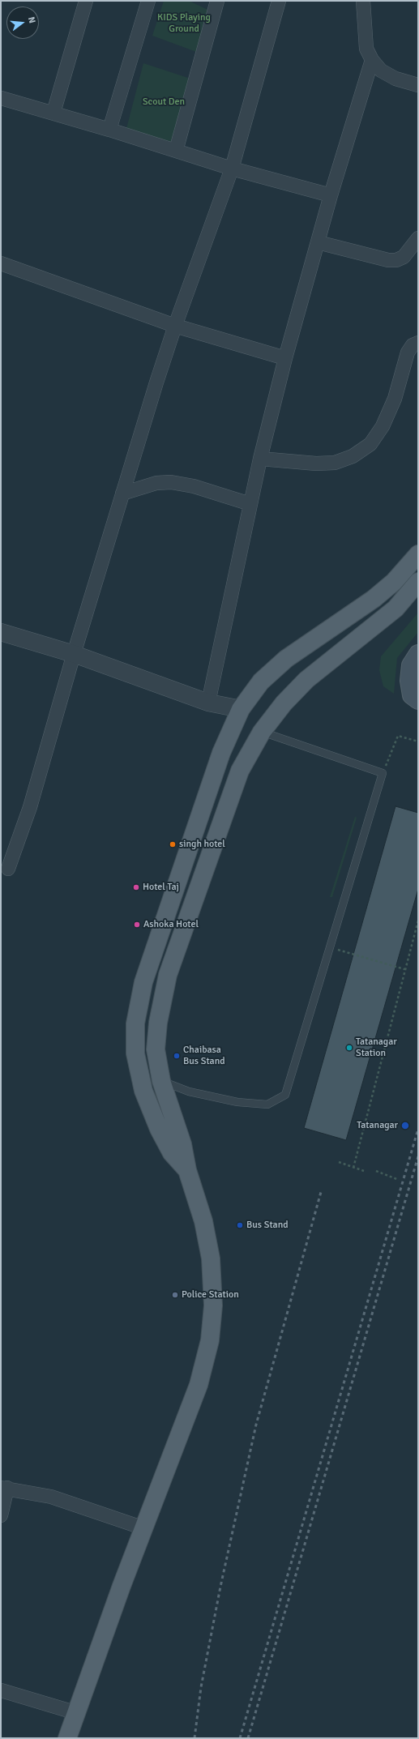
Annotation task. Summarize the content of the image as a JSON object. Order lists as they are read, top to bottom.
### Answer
{
  "parks": ["KIDS Playing Ground", "Scout Den"],
  "places": [
    "singh hotel",
    "Hotel Taj",
    "Ashoka Hotel",
    "Tatanagar Station",
    "Chaibasa Bus Stand",
    "Tatanagar",
    "Bus Stand",
    "Police Station"
  ],
  "north": "right"
}
